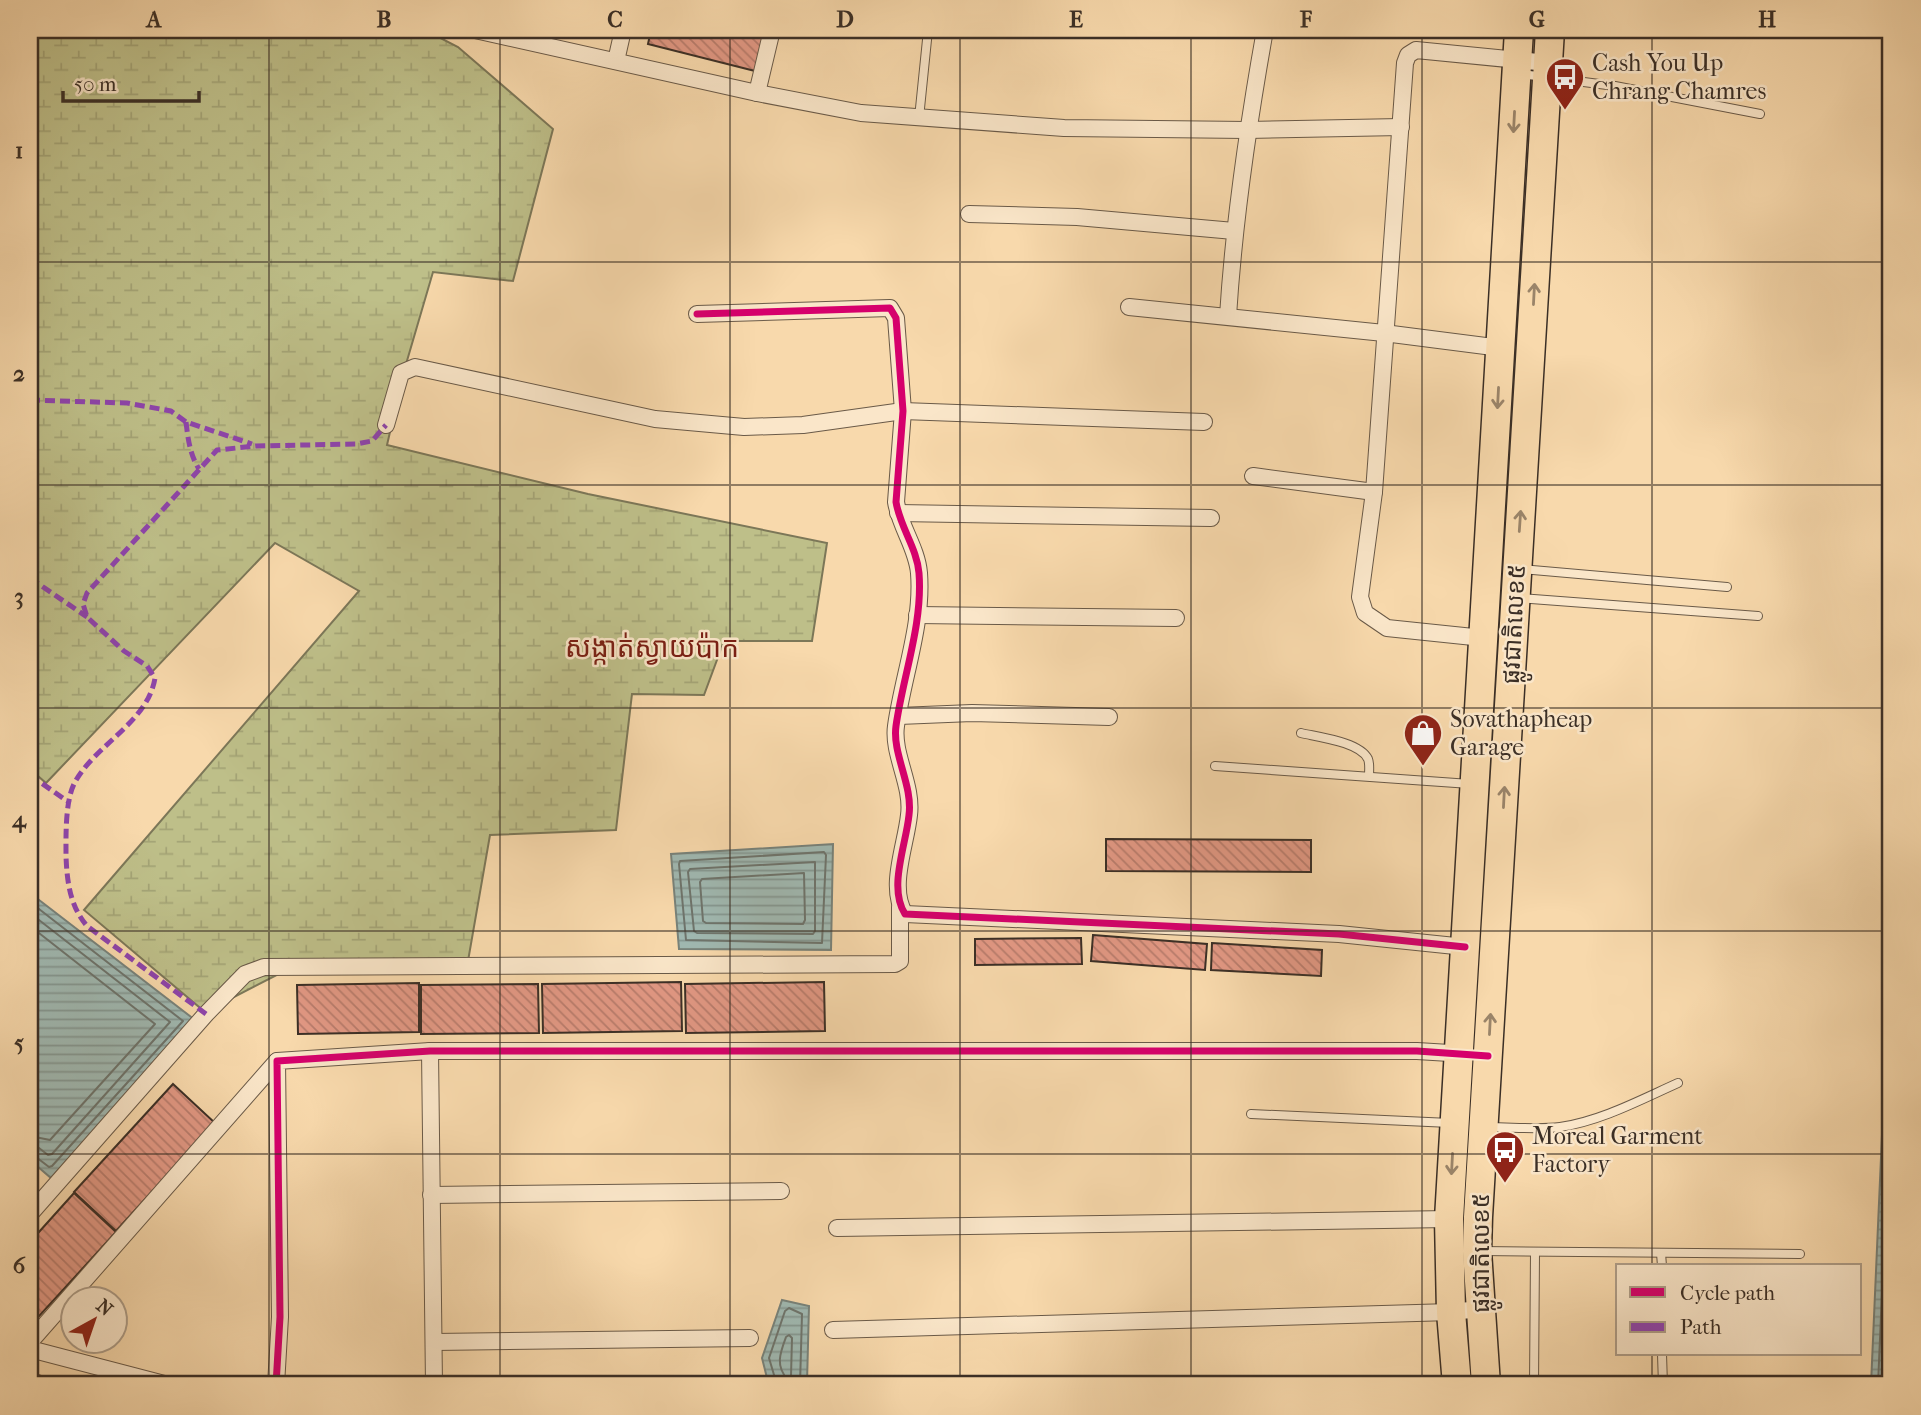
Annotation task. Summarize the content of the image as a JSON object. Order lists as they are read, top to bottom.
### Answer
{
  "streets": {
    "highway": ["ផ្លូវជាតិលេខ៥"]
  },
  "districts": ["សង្កាត់ស្វាយប៉ាក"],
  "places": {
    "bus stop": ["Cash You Up Chrang Chamres", "Moreal Garment Factory"],
    "shop": ["Sovathapheap Garage"]
  },
  "legend": ["Cycle path", "Path"],
  "scale_bar": "50 m",
  "north": "top right",
  "grid": {
    "columns": [
      "A",
      "B",
      "C",
      "D",
      "E",
      "F",
      "G",
      "H"
    ],
    "rows": [
      "1",
      "2",
      "3",
      "4",
      "5",
      "6"
    ]
  }
}
